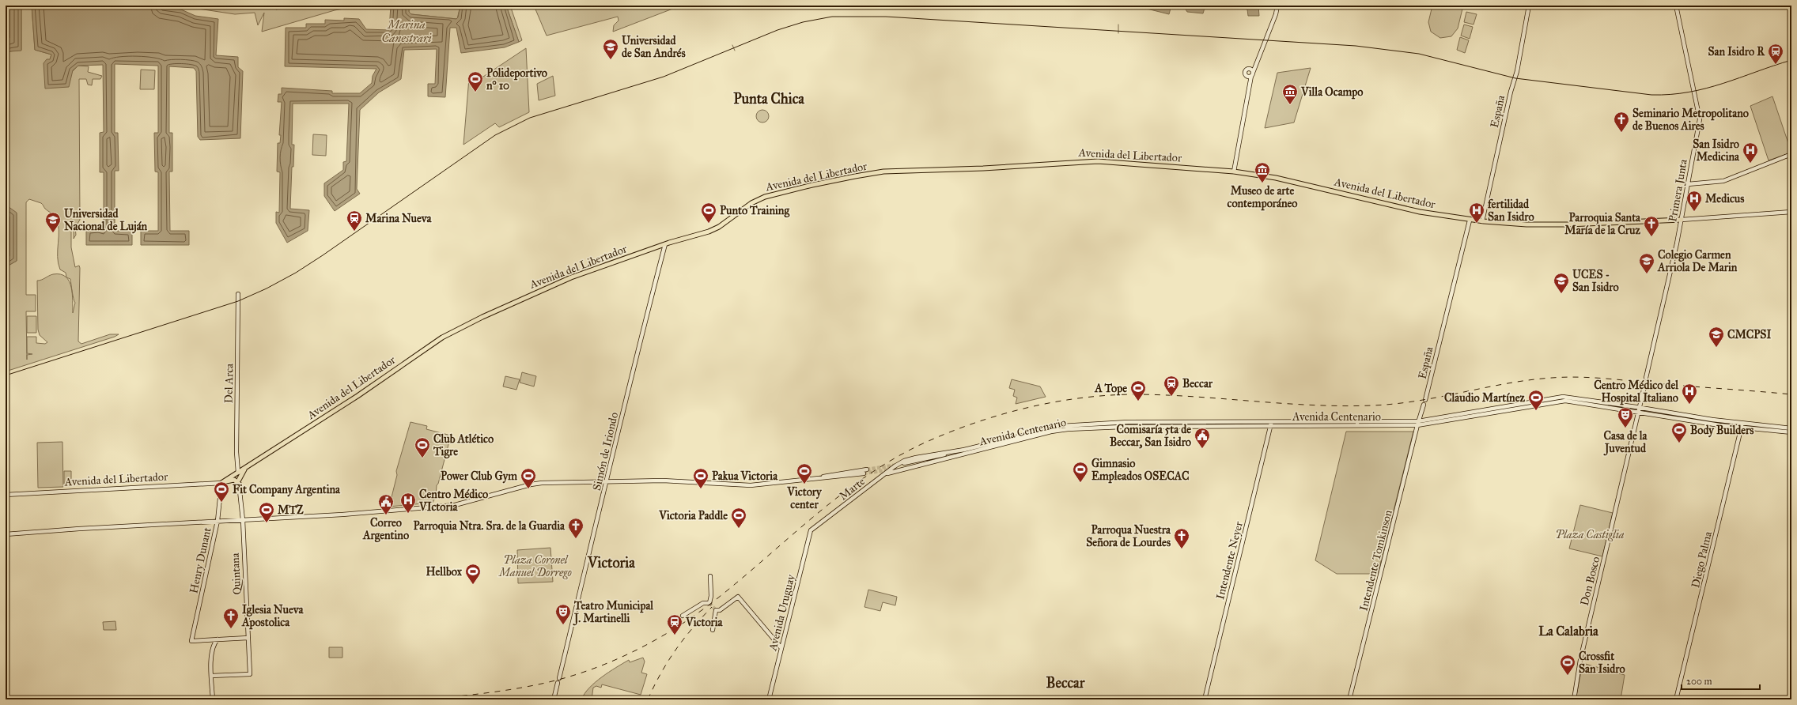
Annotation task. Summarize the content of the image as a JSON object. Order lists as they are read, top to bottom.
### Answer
{
  "streets": {
    "main road": ["Avenida del Libertador", "Quintana"],
    "street": [
      "España",
      "Primera Junta",
      "Del Arca",
      "Avenida Centenario",
      "Simón de Iriondo",
      "Marte",
      "Diego Palma",
      "Henry Dunant",
      "Intendente Neyer",
      "Intendente Tomkinson",
      "Don Bosco",
      "Avenida Uruguay"
    ]
  },
  "crossings": [
    ["España", "Avenida del Libertador"],
    ["Avenida del Libertador", "Primera Junta"],
    ["Avenida del Libertador", "Del Arca"],
    ["Avenida del Libertador", "Simón de Iriondo"],
    ["Avenida del Libertador", "Henry Dunant"],
    ["Avenida del Libertador", "Quintana"],
    ["Del Arca", "Quintana"],
    ["Avenida Centenario", "Marte"],
    ["Avenida Centenario", "Diego Palma"],
    ["Avenida Centenario", "Intendente Neyer"],
    ["Avenida Centenario", "Intendente Tomkinson"],
    ["Avenida Centenario", "Don Bosco"],
    ["Marte", "Avenida Uruguay"]
  ],
  "districts": [
    "Punta Chica",
    "Victoria",
    "La Calabria",
    "Beccar"
  ],
  "water": ["Marina Canestrari"],
  "parks": ["Plaza Castiglia", "Plaza Coronel Manuel Dorrego"],
  "places": {
    "school or university": [
      "Universidad de San Andrés",
      "Universidad Nacional de Luján",
      "Colegio Carmen Arriola De Marin",
      "UCES - San Isidro",
      "CMCPSI"
    ],
    "station": [
      "San Isidro R",
      "Marina Nueva",
      "Beccar",
      "Victoria"
    ],
    "sports": [
      "Polideportivo n° 10",
      "Punto Training",
      "A Tope",
      "Claudio Martínez",
      "Body Builders",
      "Club Atlético Tigre",
      "Gimnasio Empleados OSECAC",
      "Victory center",
      "Power Club Gym",
      "Pakua Victoria",
      "Fit Company Argentina",
      "MTZ",
      "Victoria Paddle",
      "Hellbox",
      "Crossfit San Isidro"
    ],
    "museum": ["Villa Ocampo", "Museo de arte contemporáneo"],
    "church": [
      "Seminario Metropolitano de Buenos Aires",
      "Parroquia Santa María de la Cruz",
      "Parroquia Ntra. Sra. de la Guardia",
      "Parroqua Nuestra Señora de Lourdes",
      "Iglesia Nueva Apostolica"
    ],
    "hospital": [
      "San Isidro Medicina",
      "Medicus",
      "fertilidad San Isidro",
      "Centro Médico del Hospital Italiano",
      "Centro Médico VIctoria"
    ],
    "theatre": ["Casa de la Juventud", "Teatro Municipal J. Martinelli"],
    "public building": ["Comisaría 5ta de Beccar, San Isidro", "Correo Argentino"]
  },
  "scale_bar": "200 m"
}
